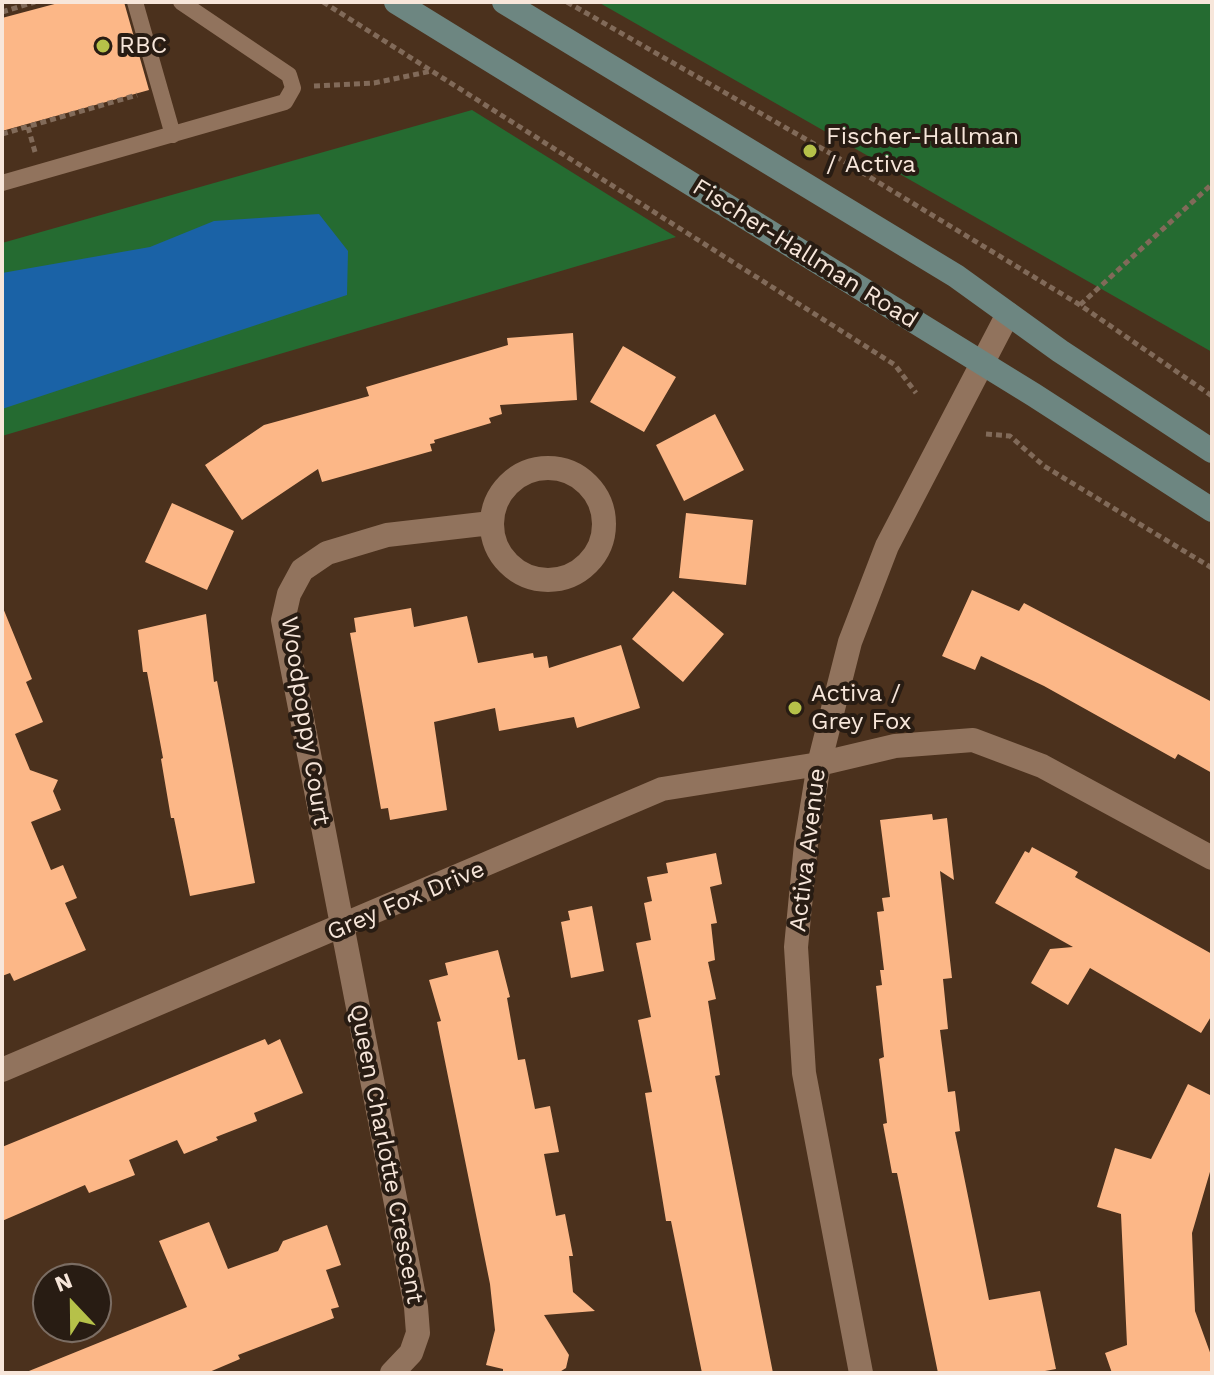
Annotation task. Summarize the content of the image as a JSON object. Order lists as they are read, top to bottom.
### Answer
{
  "streets": {
    "main road": ["Fischer-Hallman Road"],
    "street": [
      "Woodpoppy Court",
      "Activa Avenue",
      "Grey Fox Drive",
      "Queen Charlotte Crescent"
    ]
  },
  "crossings": [
    ["Fischer-Hallman Road", "Activa Avenue"],
    ["Woodpoppy Court", "Grey Fox Drive"],
    ["Woodpoppy Court", "Queen Charlotte Crescent"],
    ["Activa Avenue", "Grey Fox Drive"],
    ["Grey Fox Drive", "Queen Charlotte Crescent"]
  ],
  "places": ["RBC", "Fischer-Hallman / Activa", "Activa / Grey Fox"],
  "north": "top"
}
